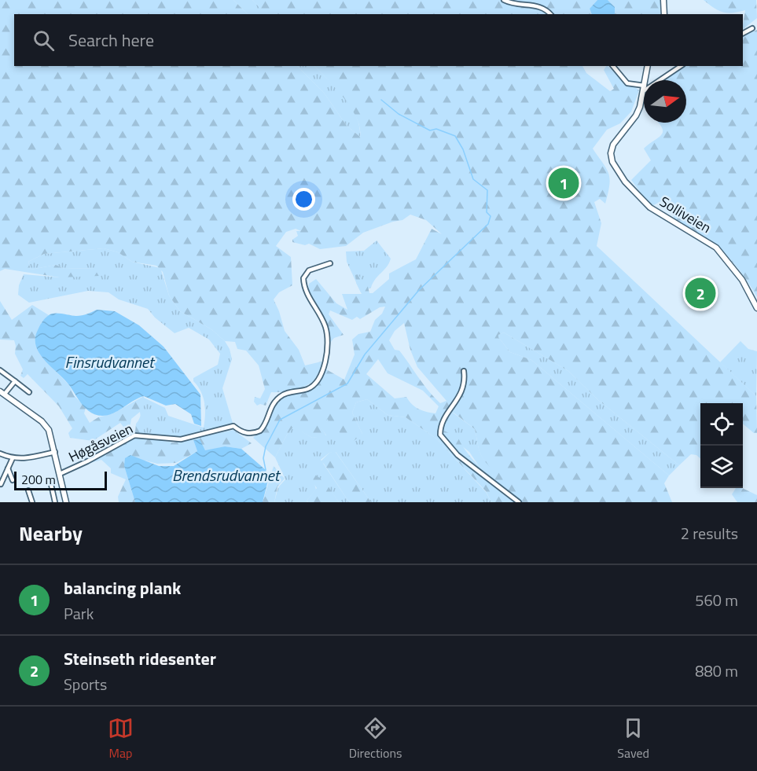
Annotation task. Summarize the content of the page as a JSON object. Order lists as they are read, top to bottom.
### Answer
{
  "streets": {
    "street": ["Solliveien", "Høgåsveien"]
  },
  "water": ["Finsrudvannet", "Brendsrudvannet"],
  "scale_bar": "200 m",
  "north": "right",
  "page": {
    "search": "Search here",
    "pins": ["1", "2"],
    "scale": "200 m",
    "heading": ["Nearby", "2 results"],
    "list": [
      {
        "mark": "1",
        "name": "balancing plank",
        "note": "Park",
        "value": "560 m"
      },
      {
        "mark": "2",
        "name": "Steinseth ridesenter",
        "note": "Sports",
        "value": "880 m"
      }
    ],
    "nav": ["Map", "Directions", "Saved"]
  }
}
